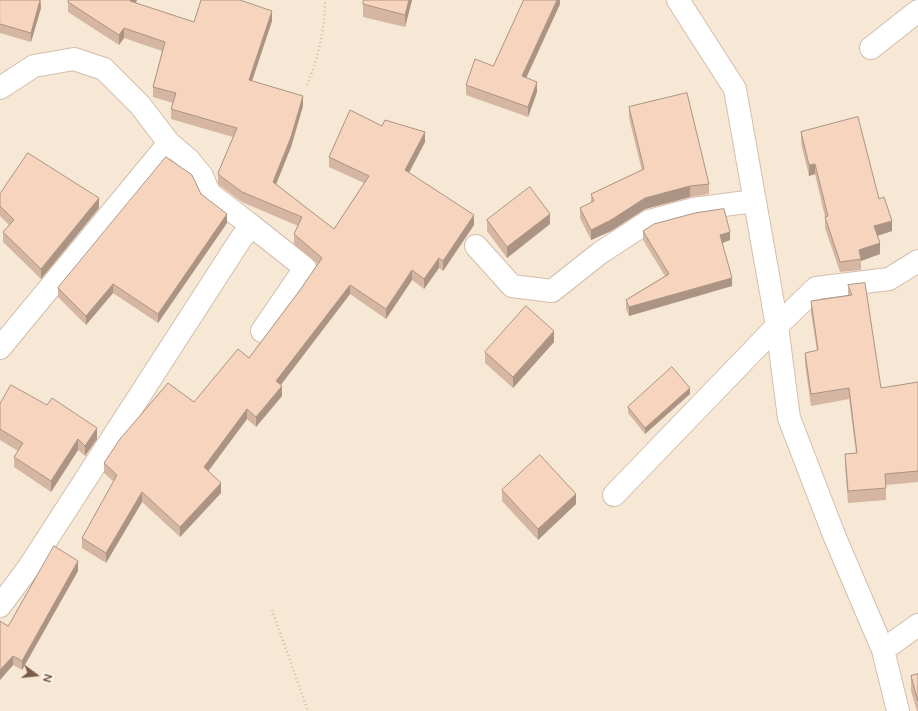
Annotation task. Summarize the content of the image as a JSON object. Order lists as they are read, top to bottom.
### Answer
{
  "north": "right"
}
